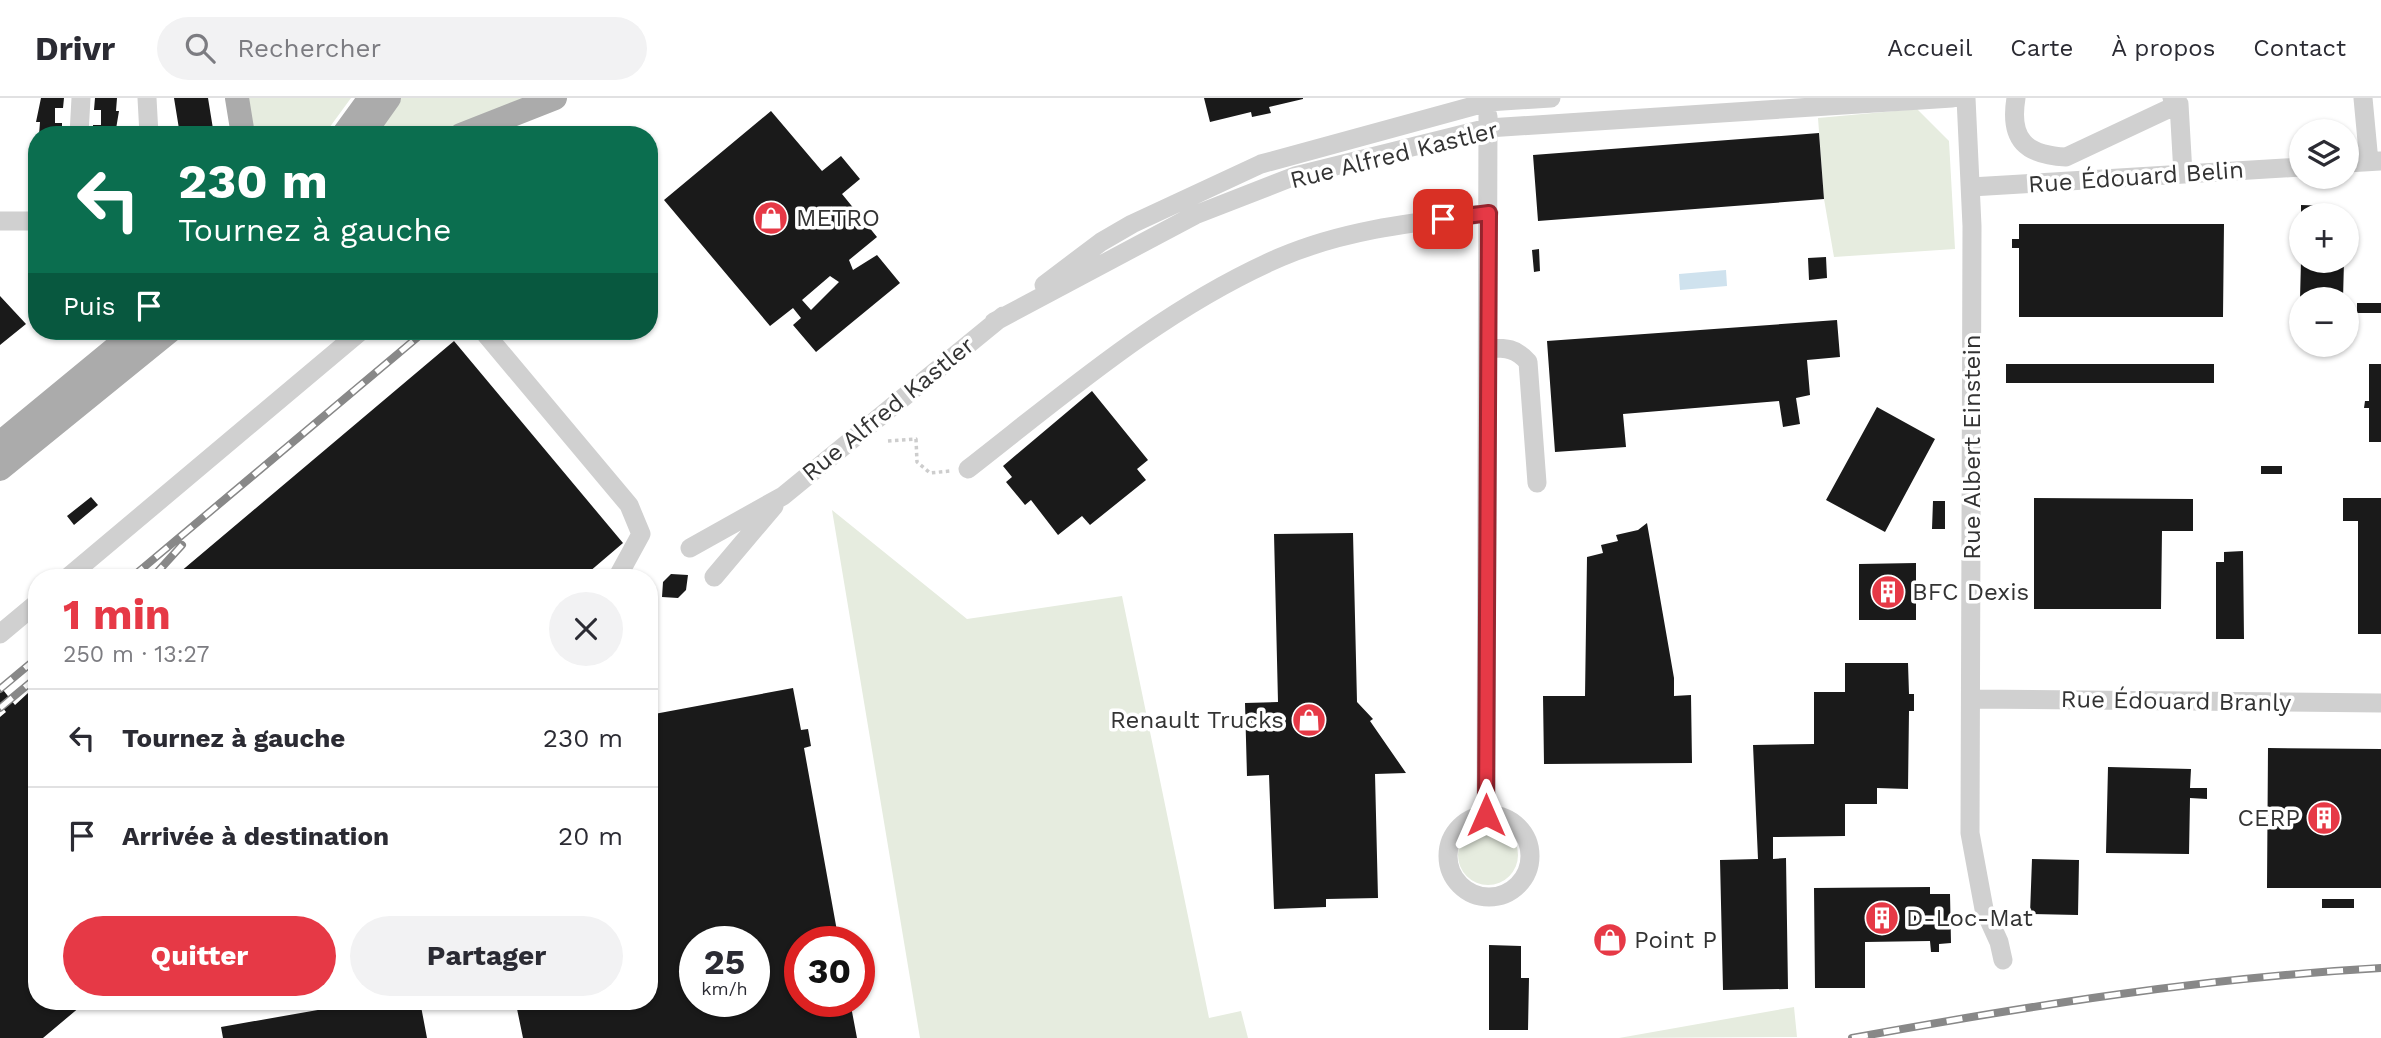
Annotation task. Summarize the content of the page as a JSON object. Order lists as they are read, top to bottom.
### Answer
{
  "streets": {
    "street": [
      "Rue Alfred Kastler",
      "Rue Édouard Belin",
      "Rue Albert Einstein",
      "Rue Édouard Branly"
    ]
  },
  "crossings": [
    ["Rue Édouard Belin", "Rue Albert Einstein"],
    ["Rue Albert Einstein", "Rue Édouard Branly"]
  ],
  "places": {
    "shop": ["METRO", "Renault Trucks", "Point P"],
    "building": ["BFC Dexis", "CERP", "D-Loc-Mat"]
  },
  "page": {
    "header": "Drivr",
    "search": "Rechercher",
    "nav": [
      "Accueil",
      "Carte",
      "À propos",
      "Contact"
    ],
    "map_buttons": ["+", "−"],
    "turn": ["230 m", "Tournez à gauche"],
    "then": "Puis",
    "heading": ["1 min", "250 m · 13:27"],
    "list": [
      {
        "name": "Tournez à gauche",
        "value": "230 m"
      },
      {
        "name": "Arrivée à destination",
        "value": "20 m"
      }
    ],
    "buttons": ["Quitter", "Partager"],
    "speed": "25 km/h",
    "limit": "30"
  }
}
